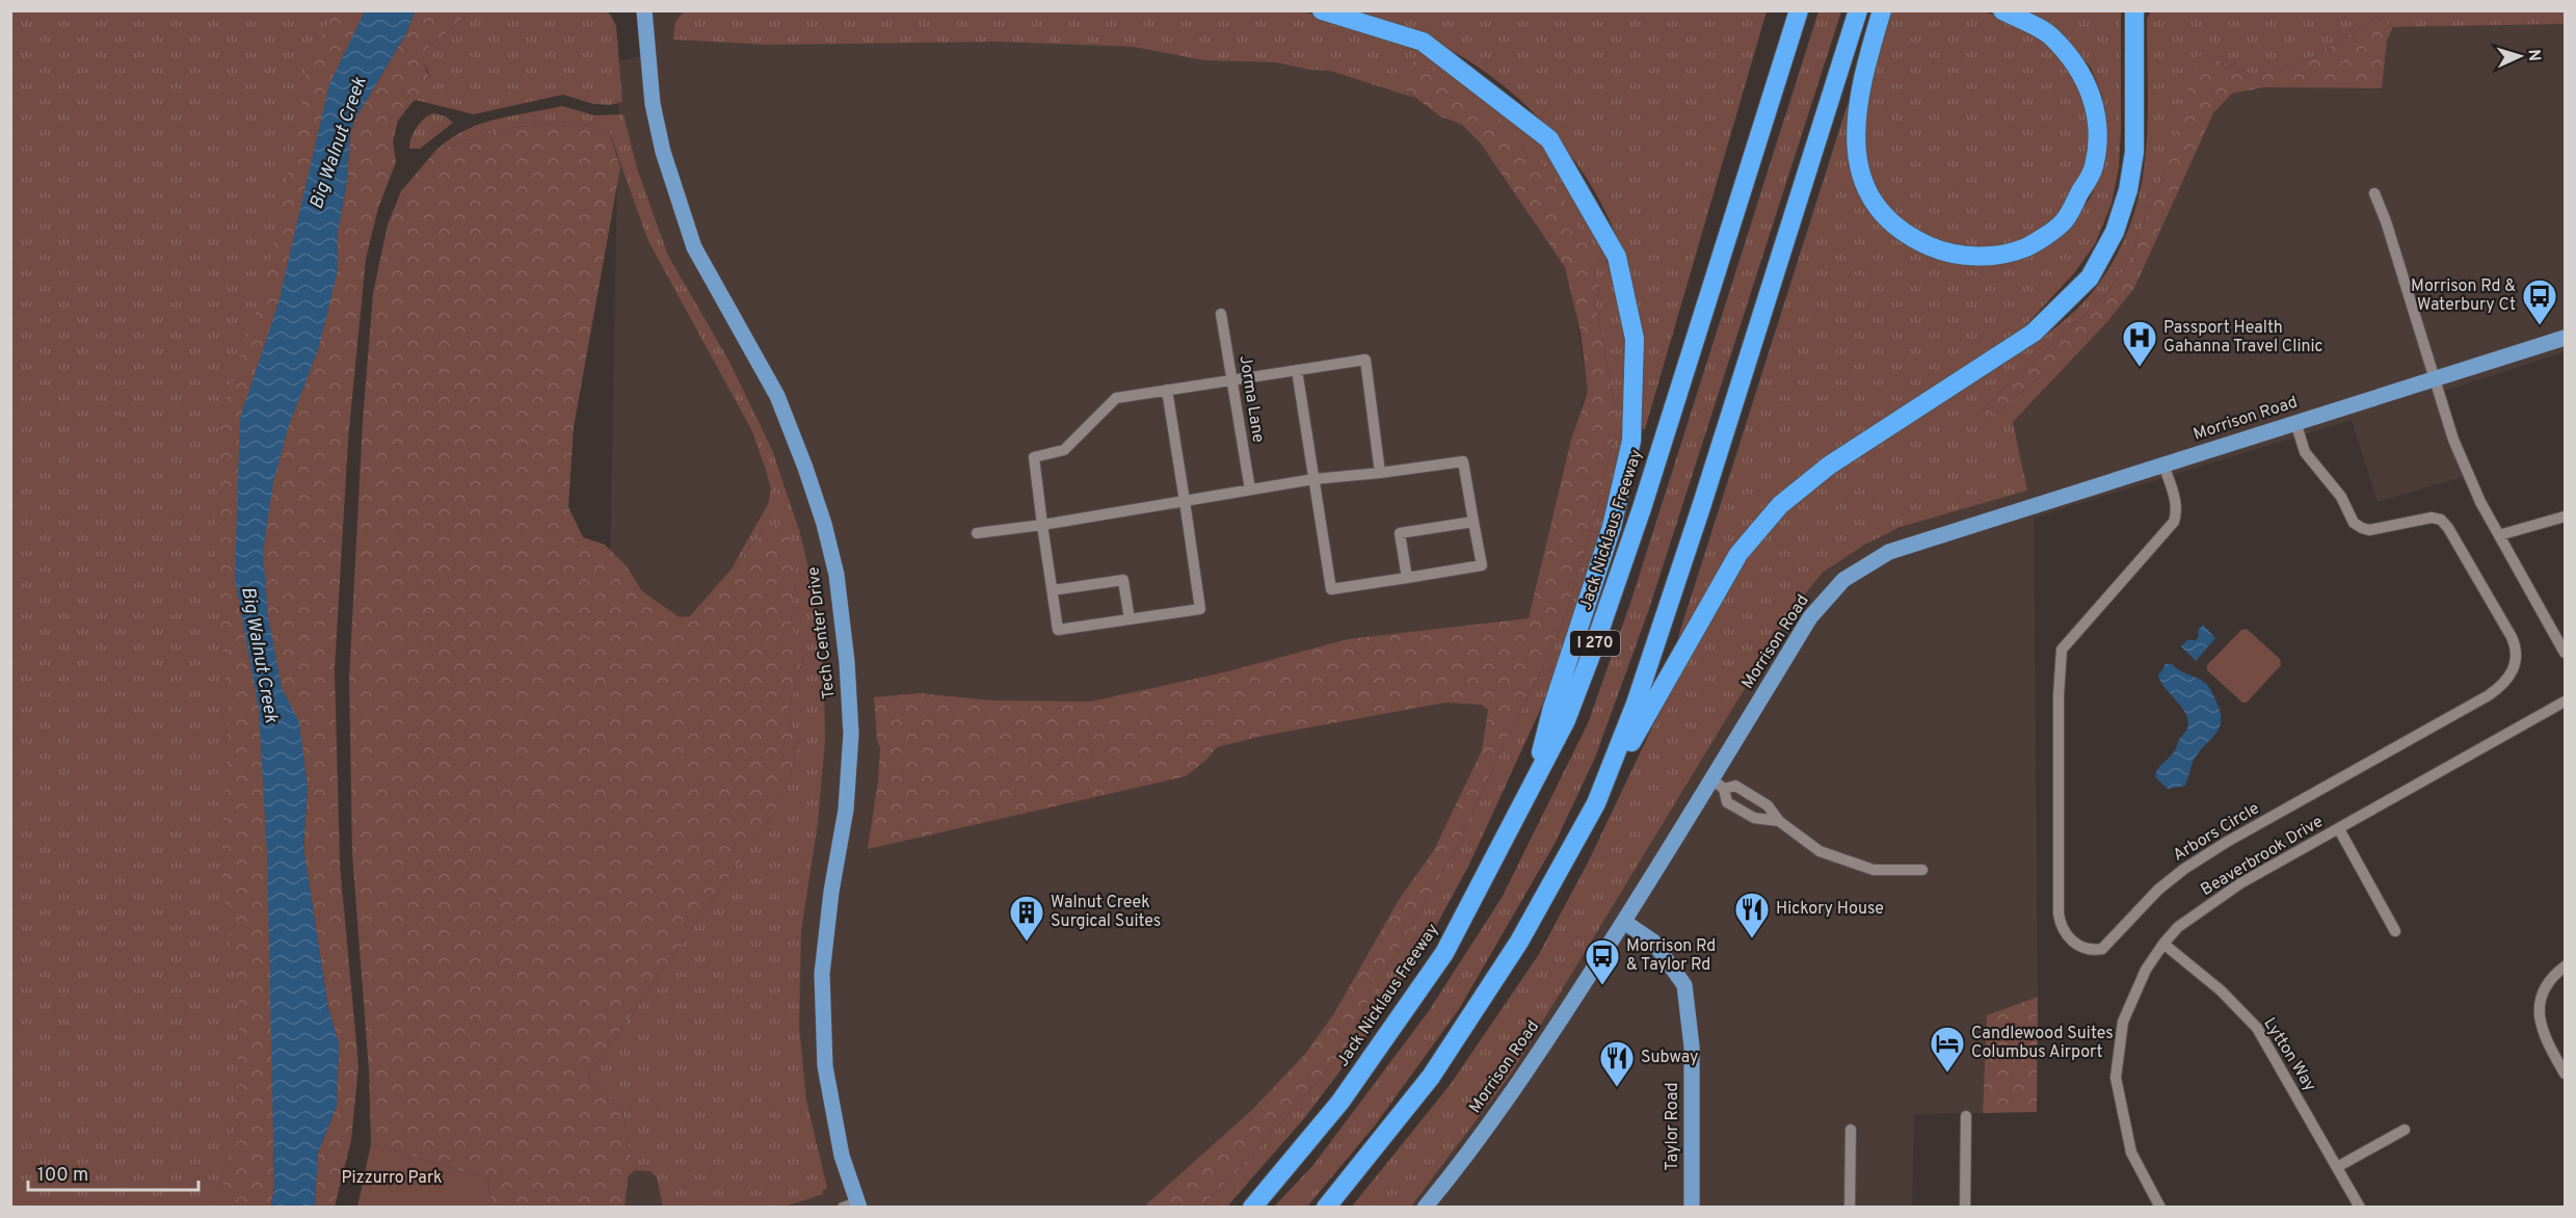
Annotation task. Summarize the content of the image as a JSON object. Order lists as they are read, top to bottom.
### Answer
{
  "streets": {
    "highway": ["Jack Nicklaus Freeway", "I 270"],
    "main road": ["Morrison Road", "Tech Center Drive", "Taylor Road"],
    "street": [
      "Jorma Lane",
      "Arbors Circle",
      "Beaverbrook Drive",
      "Lytton Way"
    ]
  },
  "crossings": [
    ["Morrison Road", "Arbors Circle"],
    ["Morrison Road", "Taylor Road"],
    ["Beaverbrook Drive", "Lytton Way"]
  ],
  "water": ["Big Walnut Creek"],
  "parks": ["Pizzurro Park"],
  "places": {
    "bus stop": ["Morrison Rd & Waterbury Ct", "Morrison Rd & Taylor Rd"],
    "hospital": ["Passport Health Gahanna Travel Clinic"],
    "restaurant": ["Hickory House", "Subway"],
    "building": ["Walnut Creek Surgical Suites"],
    "hotel": ["Candlewood Suites Columbus Airport"]
  },
  "scale_bar": "100 m",
  "north": "right"
}
